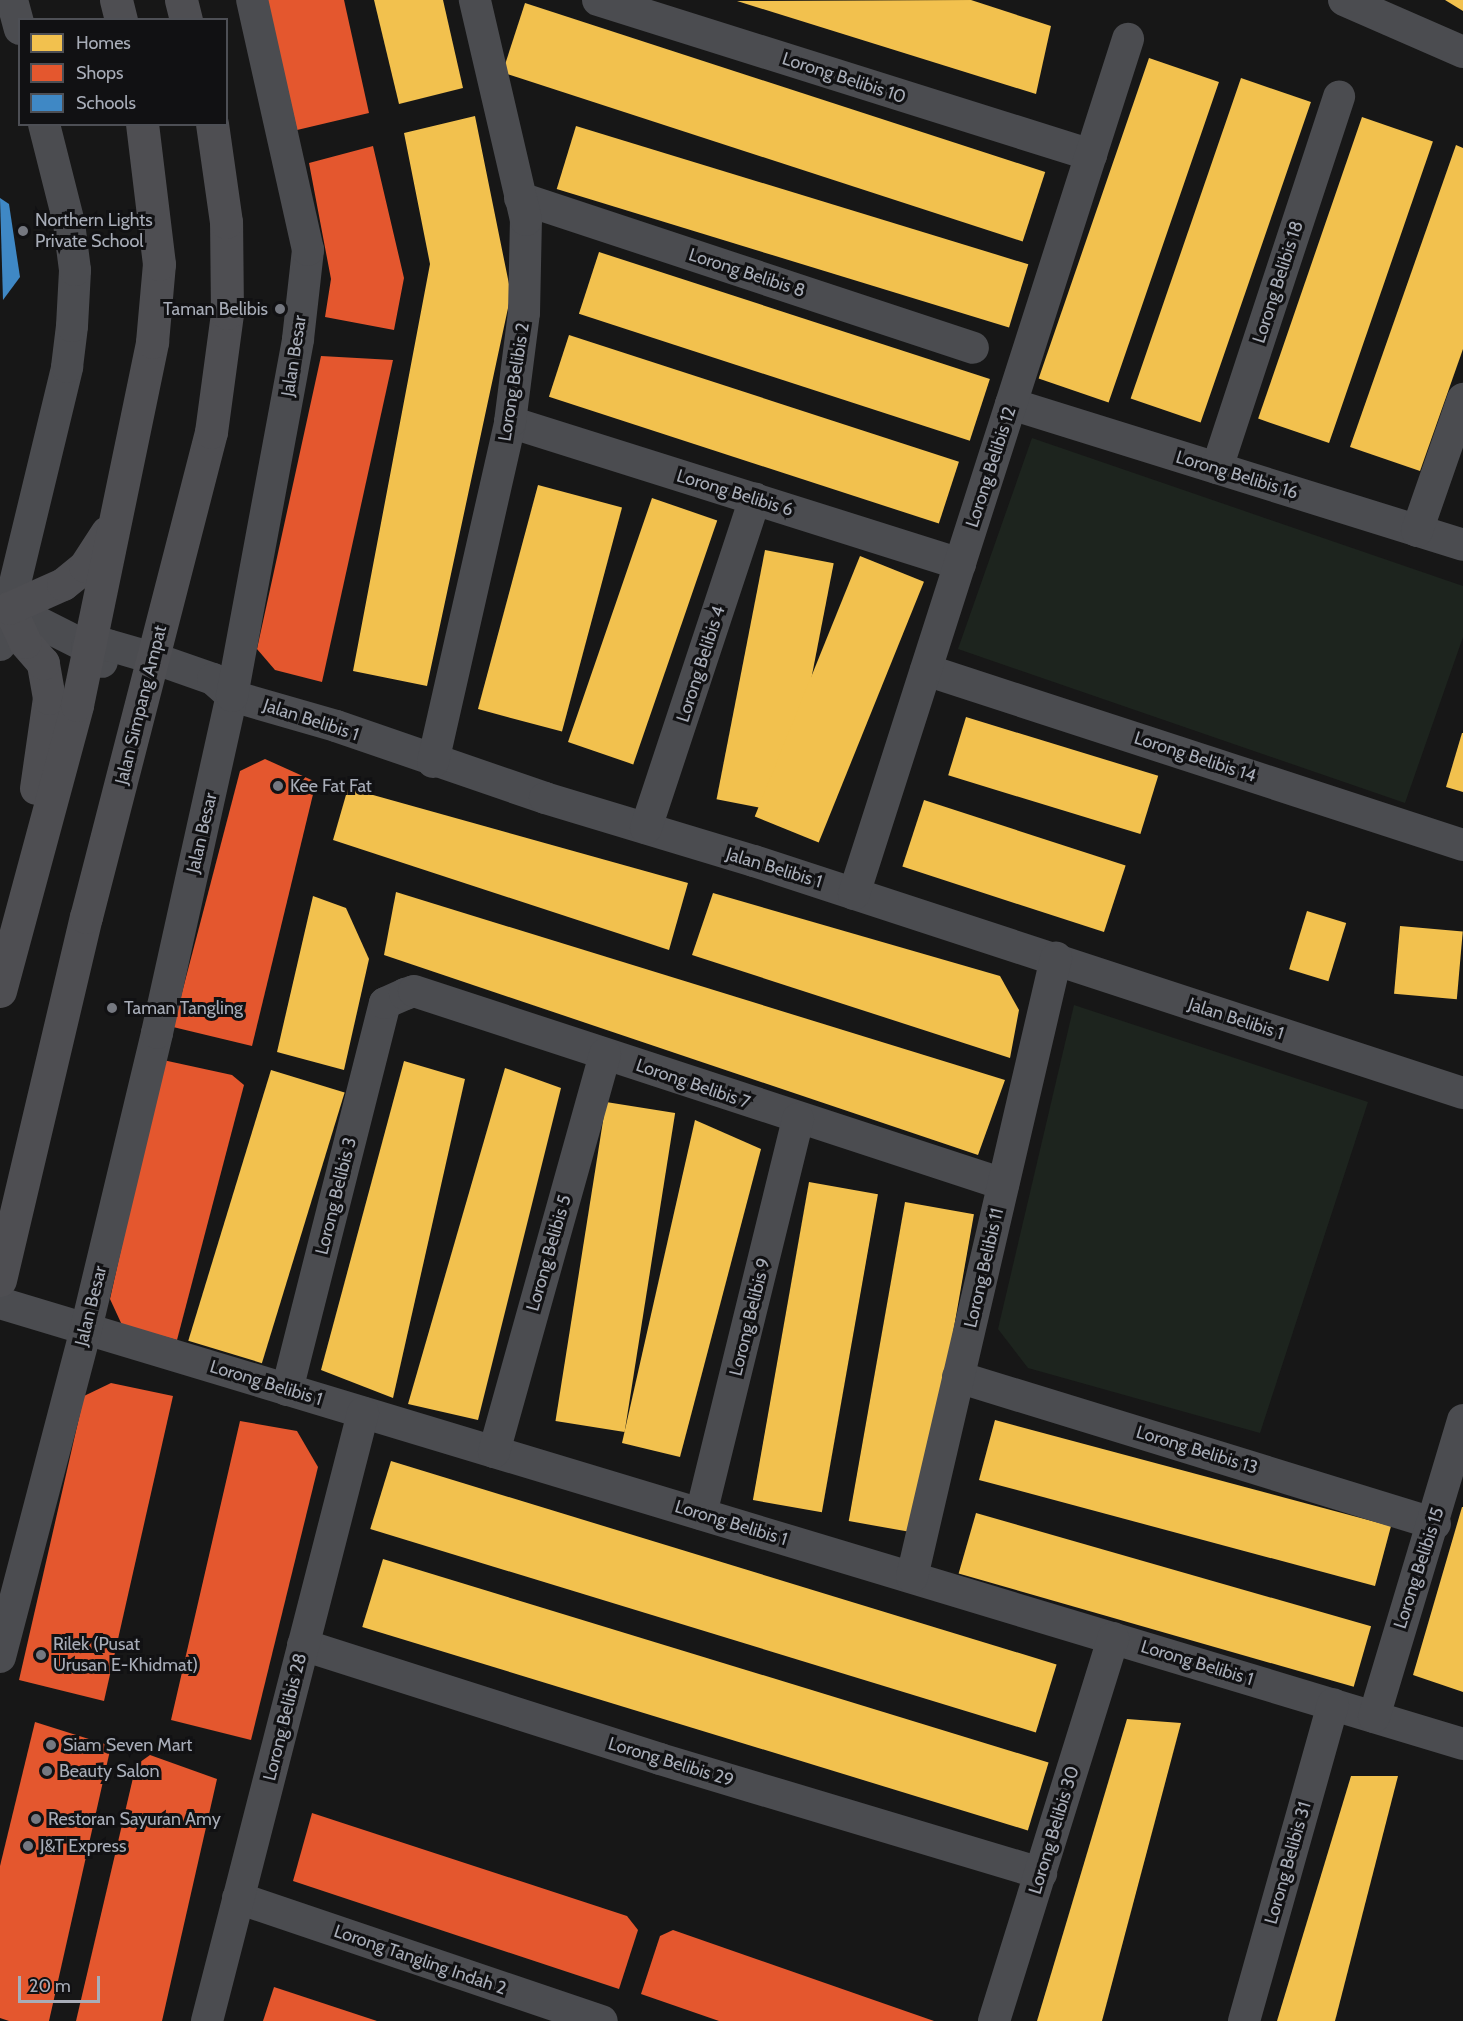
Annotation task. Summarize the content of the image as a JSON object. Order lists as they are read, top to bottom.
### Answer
{
  "streets": {
    "highway": ["Jalan Simpang Ampat"],
    "street": [
      "Lorong Belibis 10",
      "Lorong Belibis 8",
      "Lorong Belibis 18",
      "Jalan Besar",
      "Lorong Belibis 2",
      "Lorong Belibis 12",
      "Lorong Belibis 16",
      "Lorong Belibis 6",
      "Lorong Belibis 4",
      "Jalan Belibis 1",
      "Lorong Belibis 14",
      "Lorong Belibis 7",
      "Lorong Belibis 3",
      "Lorong Belibis 5",
      "Lorong Belibis 11",
      "Lorong Belibis 9",
      "Lorong Belibis 1",
      "Lorong Belibis 13",
      "Lorong Belibis 15",
      "Lorong Belibis 28",
      "Lorong Belibis 29",
      "Lorong Belibis 30",
      "Lorong Belibis 31",
      "Lorong Tangling Indah 2"
    ]
  },
  "crossings": [
    ["Lorong Belibis 10", "Lorong Belibis 12"],
    ["Lorong Belibis 8", "Lorong Belibis 2"],
    ["Lorong Belibis 18", "Lorong Belibis 16"],
    ["Jalan Besar", "Jalan Belibis 1"],
    ["Jalan Besar", "Lorong Belibis 1"],
    ["Lorong Belibis 2", "Lorong Belibis 6"],
    ["Lorong Belibis 2", "Jalan Belibis 1"],
    ["Lorong Belibis 12", "Lorong Belibis 16"],
    ["Lorong Belibis 12", "Lorong Belibis 6"],
    ["Lorong Belibis 12", "Jalan Belibis 1"],
    ["Lorong Belibis 12", "Lorong Belibis 14"],
    ["Lorong Belibis 6", "Lorong Belibis 4"],
    ["Lorong Belibis 4", "Jalan Belibis 1"],
    ["Jalan Simpang Ampat", "Jalan Belibis 1"],
    ["Jalan Belibis 1", "Lorong Belibis 11"],
    ["Lorong Belibis 7", "Lorong Belibis 3"],
    ["Lorong Belibis 7", "Lorong Belibis 5"],
    ["Lorong Belibis 7", "Lorong Belibis 11"],
    ["Lorong Belibis 7", "Lorong Belibis 9"],
    ["Lorong Belibis 3", "Lorong Belibis 1"],
    ["Lorong Belibis 5", "Lorong Belibis 1"],
    ["Lorong Belibis 11", "Lorong Belibis 1"],
    ["Lorong Belibis 11", "Lorong Belibis 13"],
    ["Lorong Belibis 9", "Lorong Belibis 1"],
    ["Lorong Belibis 1", "Lorong Belibis 15"],
    ["Lorong Belibis 1", "Lorong Belibis 28"],
    ["Lorong Belibis 1", "Lorong Belibis 30"],
    ["Lorong Belibis 1", "Lorong Belibis 31"],
    ["Lorong Belibis 13", "Lorong Belibis 15"],
    ["Lorong Belibis 28", "Lorong Belibis 29"],
    ["Lorong Belibis 28", "Lorong Tangling Indah 2"],
    ["Lorong Belibis 29", "Lorong Belibis 30"]
  ],
  "places": [
    "Northern Lights Private School",
    "Taman Belibis",
    "Kee Fat Fat",
    "Taman Tangling",
    "Rilek (Pusat Urusan E-Khidmat)",
    "Siam Seven Mart",
    "Beauty Salon",
    "Restoran Sayuran Amy",
    "J&T Express"
  ],
  "legend": ["Homes", "Shops", "Schools"],
  "scale_bar": "20 m"
}
